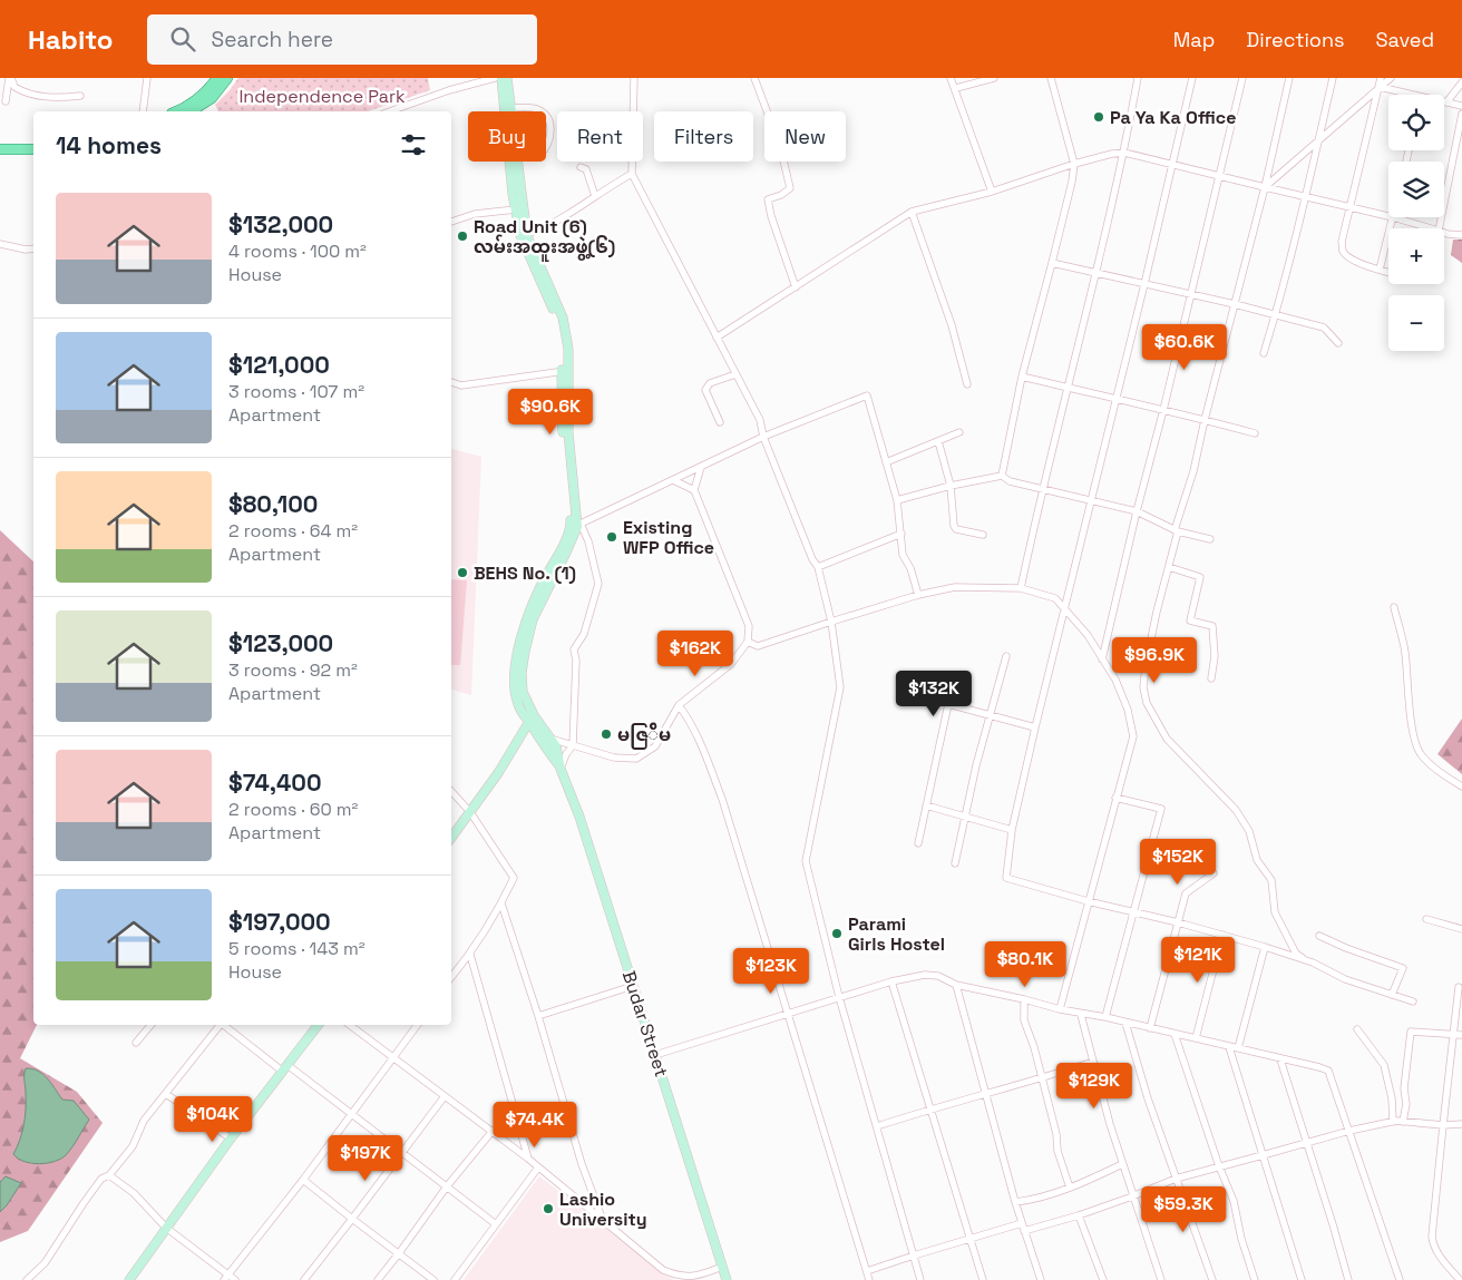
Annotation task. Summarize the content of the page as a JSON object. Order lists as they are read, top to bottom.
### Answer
{
  "streets": {
    "main road": ["Budar Street"]
  },
  "parks": ["Independence Park"],
  "places": [
    "Pa Ya Ka Office",
    "Road Unit (6) လမ်းအထူးအဖွဲ့(၆)",
    "Existing WFP Office",
    "BEHS No. (1)",
    "မဇြ်ိမ",
    "Parami Girls Hostel",
    "Lashio University"
  ],
  "page": {
    "header": "Habito",
    "search": "Search here",
    "nav": ["Map", "Directions", "Saved"],
    "map_buttons": ["+", "−"],
    "chip": [
      "Buy",
      "Rent",
      "Filters",
      "New"
    ],
    "heading": "14 homes",
    "list": [
      {
        "name": "$132,000",
        "note": "4 rooms · 100 m² · House"
      },
      {
        "name": "$121,000",
        "note": "3 rooms · 107 m² · Apartment"
      },
      {
        "name": "$80,100",
        "note": "2 rooms · 64 m² · Apartment"
      },
      {
        "name": "$123,000",
        "note": "3 rooms · 92 m² · Apartment"
      },
      {
        "name": "$74,400",
        "note": "2 rooms · 60 m² · Apartment"
      },
      {
        "name": "$197,000",
        "note": "5 rooms · 143 m² · House"
      }
    ],
    "price": [
      "$60.6K",
      "$90.6K",
      "$162K",
      "$96.9K",
      "$132K",
      "$152K",
      "$121K",
      "$80.1K",
      "$123K",
      "$129K",
      "$104K",
      "$74.4K",
      "$197K",
      "$59.3K"
    ]
  }
}
